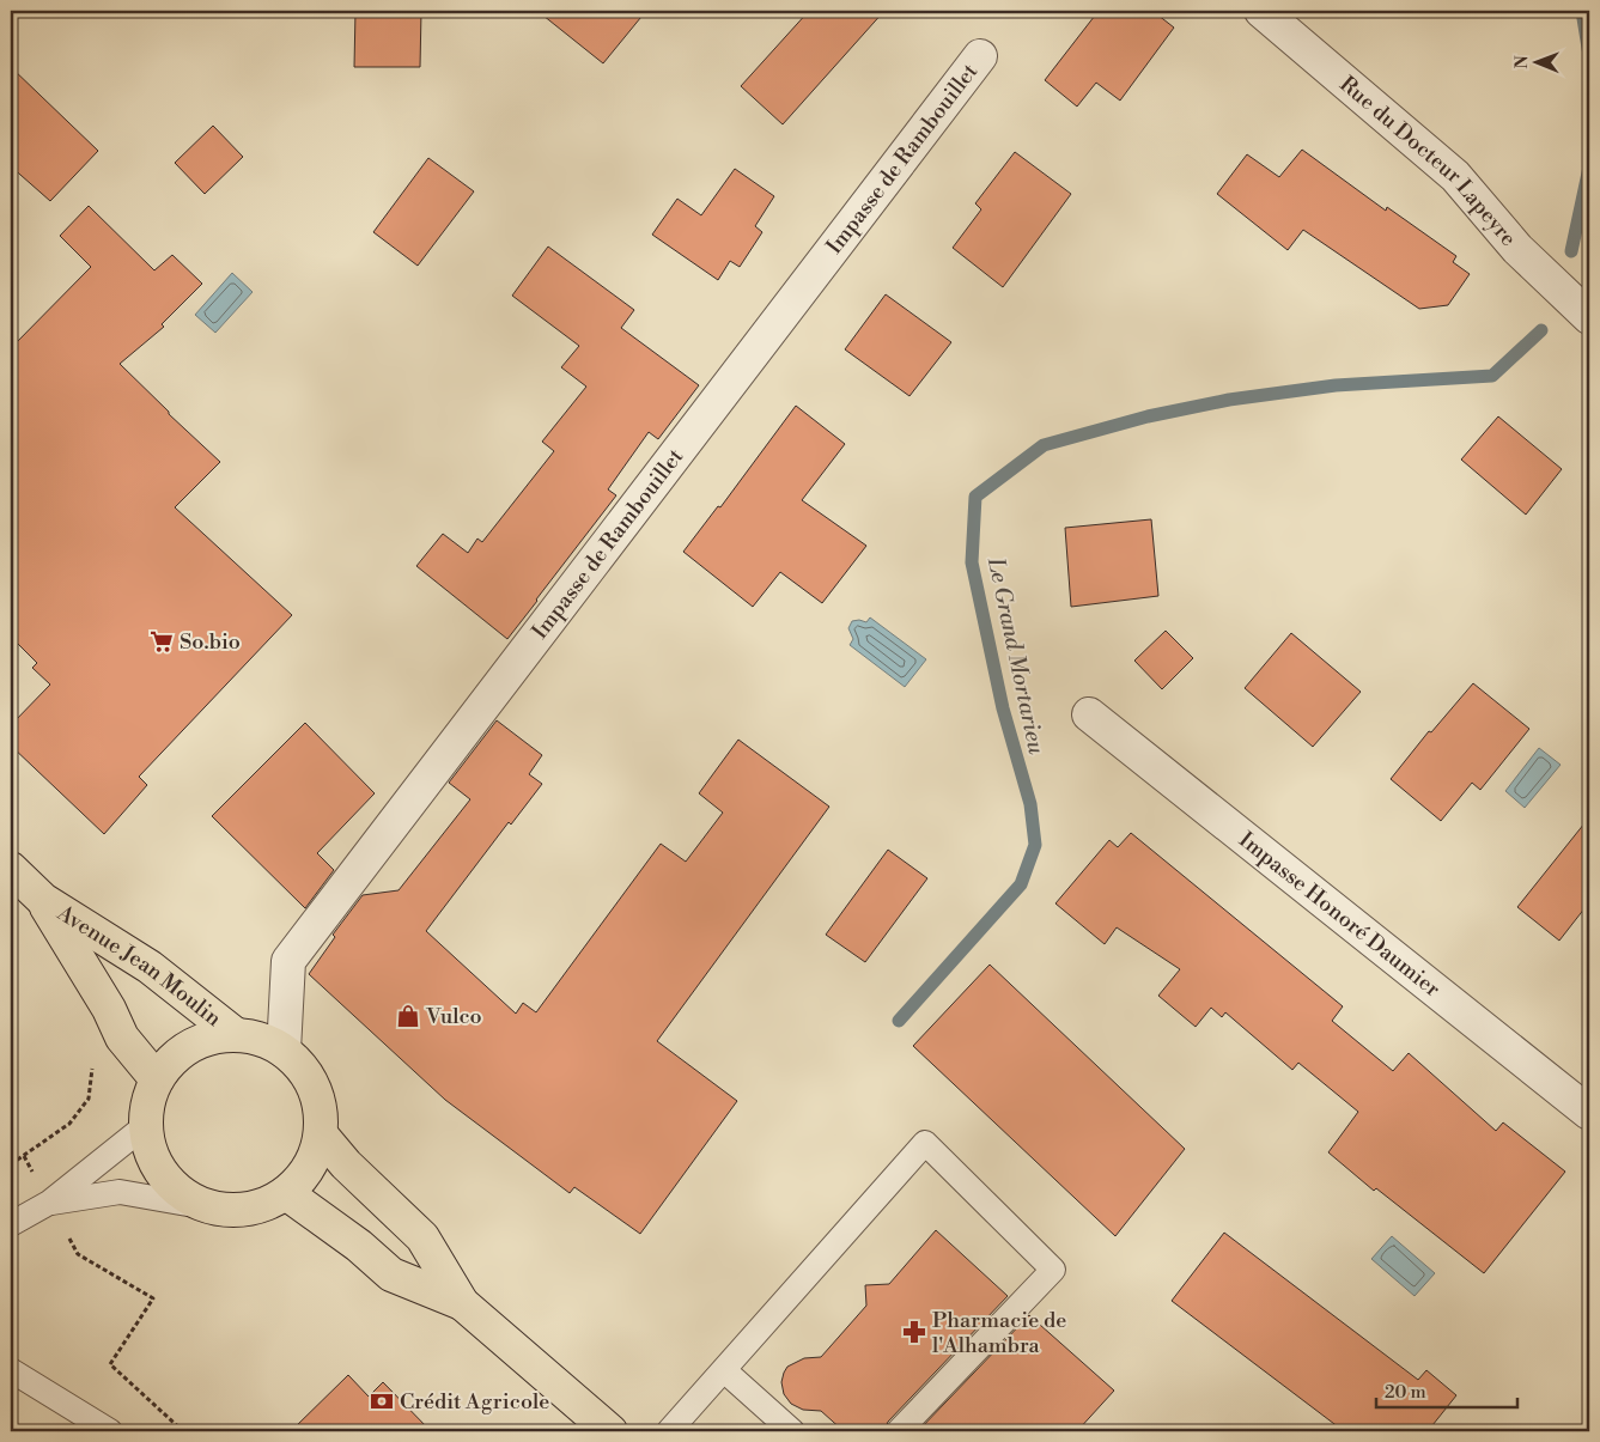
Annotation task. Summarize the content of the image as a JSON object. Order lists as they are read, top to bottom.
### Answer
{
  "streets": {
    "main road": ["Avenue Jean Moulin"],
    "street": ["Impasse de Rambouillet", "Rue du Docteur Lapeyre", "Impasse Honoré Daumier"]
  },
  "crossings": [
    ["Impasse de Rambouillet", "Avenue Jean Moulin"]
  ],
  "water": ["Le Grand Mortarieu"],
  "places": {
    "supermarket": ["So.bio"],
    "shop": ["Vulco"],
    "pharmacy": ["Pharmacie de l'Alhambra"],
    "bank": ["Crédit Agricole"]
  },
  "scale_bar": "20 m",
  "north": "left"
}
